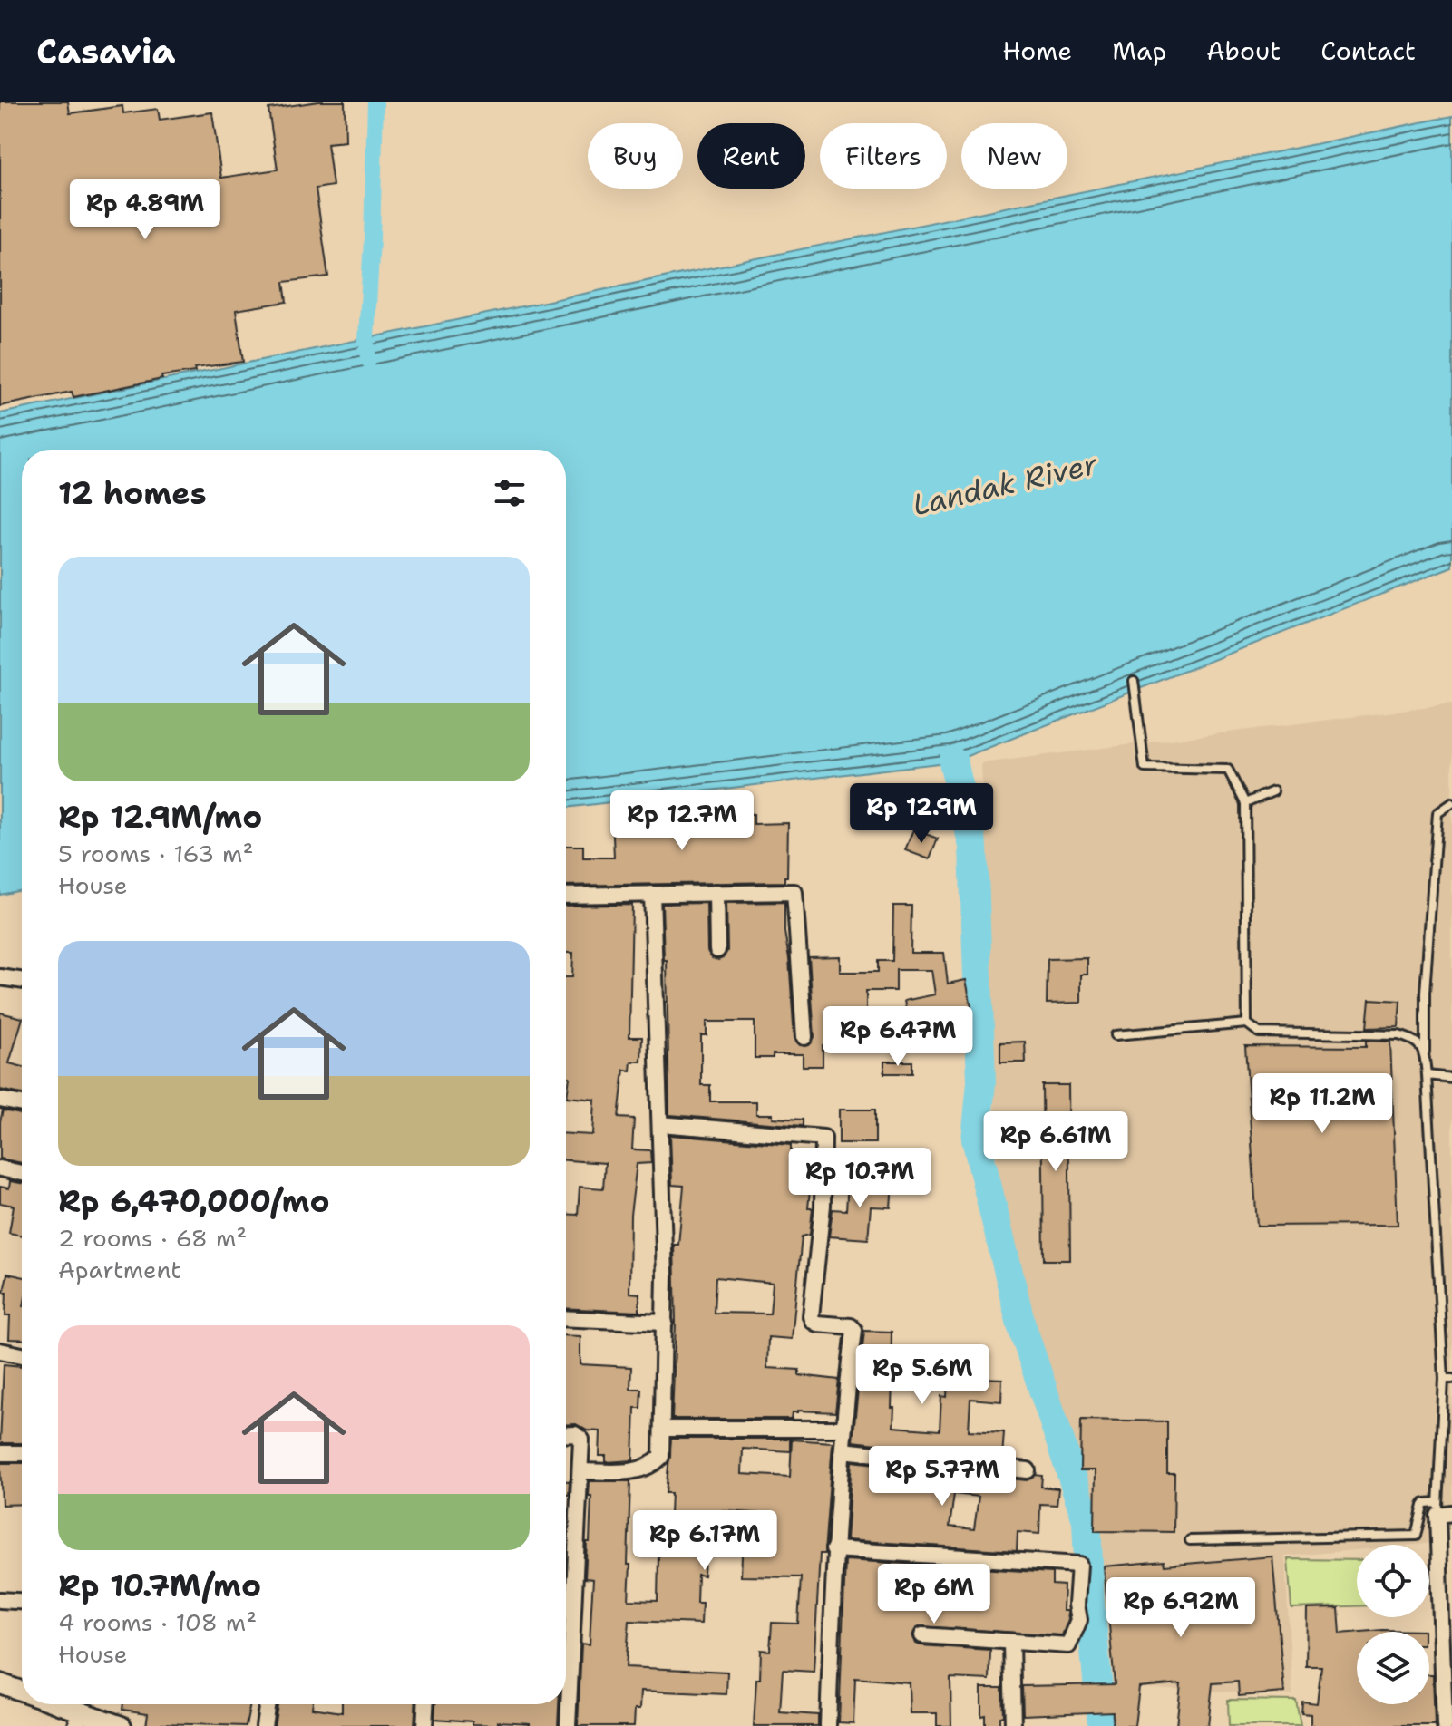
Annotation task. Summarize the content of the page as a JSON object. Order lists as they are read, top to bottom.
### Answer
{
  "water": ["Landak River"],
  "page": {
    "header": "Casavia",
    "nav": [
      "Home",
      "Map",
      "About",
      "Contact"
    ],
    "chip": [
      "Buy",
      "Rent",
      "Filters",
      "New"
    ],
    "price": [
      "Rp 4.89M",
      "Rp 12.9M",
      "Rp 12.7M",
      "Rp 6.47M",
      "Rp 11.2M",
      "Rp 6.61M",
      "Rp 10.7M",
      "Rp 5.6M",
      "Rp 5.77M",
      "Rp 6.17M",
      "Rp 6M",
      "Rp 6.92M"
    ],
    "heading": "12 homes",
    "list": [
      {
        "name": "Rp 12.9M/mo",
        "note": "5 rooms · 163 m² · House"
      },
      {
        "name": "Rp 6,470,000/mo",
        "note": "2 rooms · 68 m² · Apartment"
      },
      {
        "name": "Rp 10.7M/mo",
        "note": "4 rooms · 108 m² · House"
      }
    ]
  }
}
